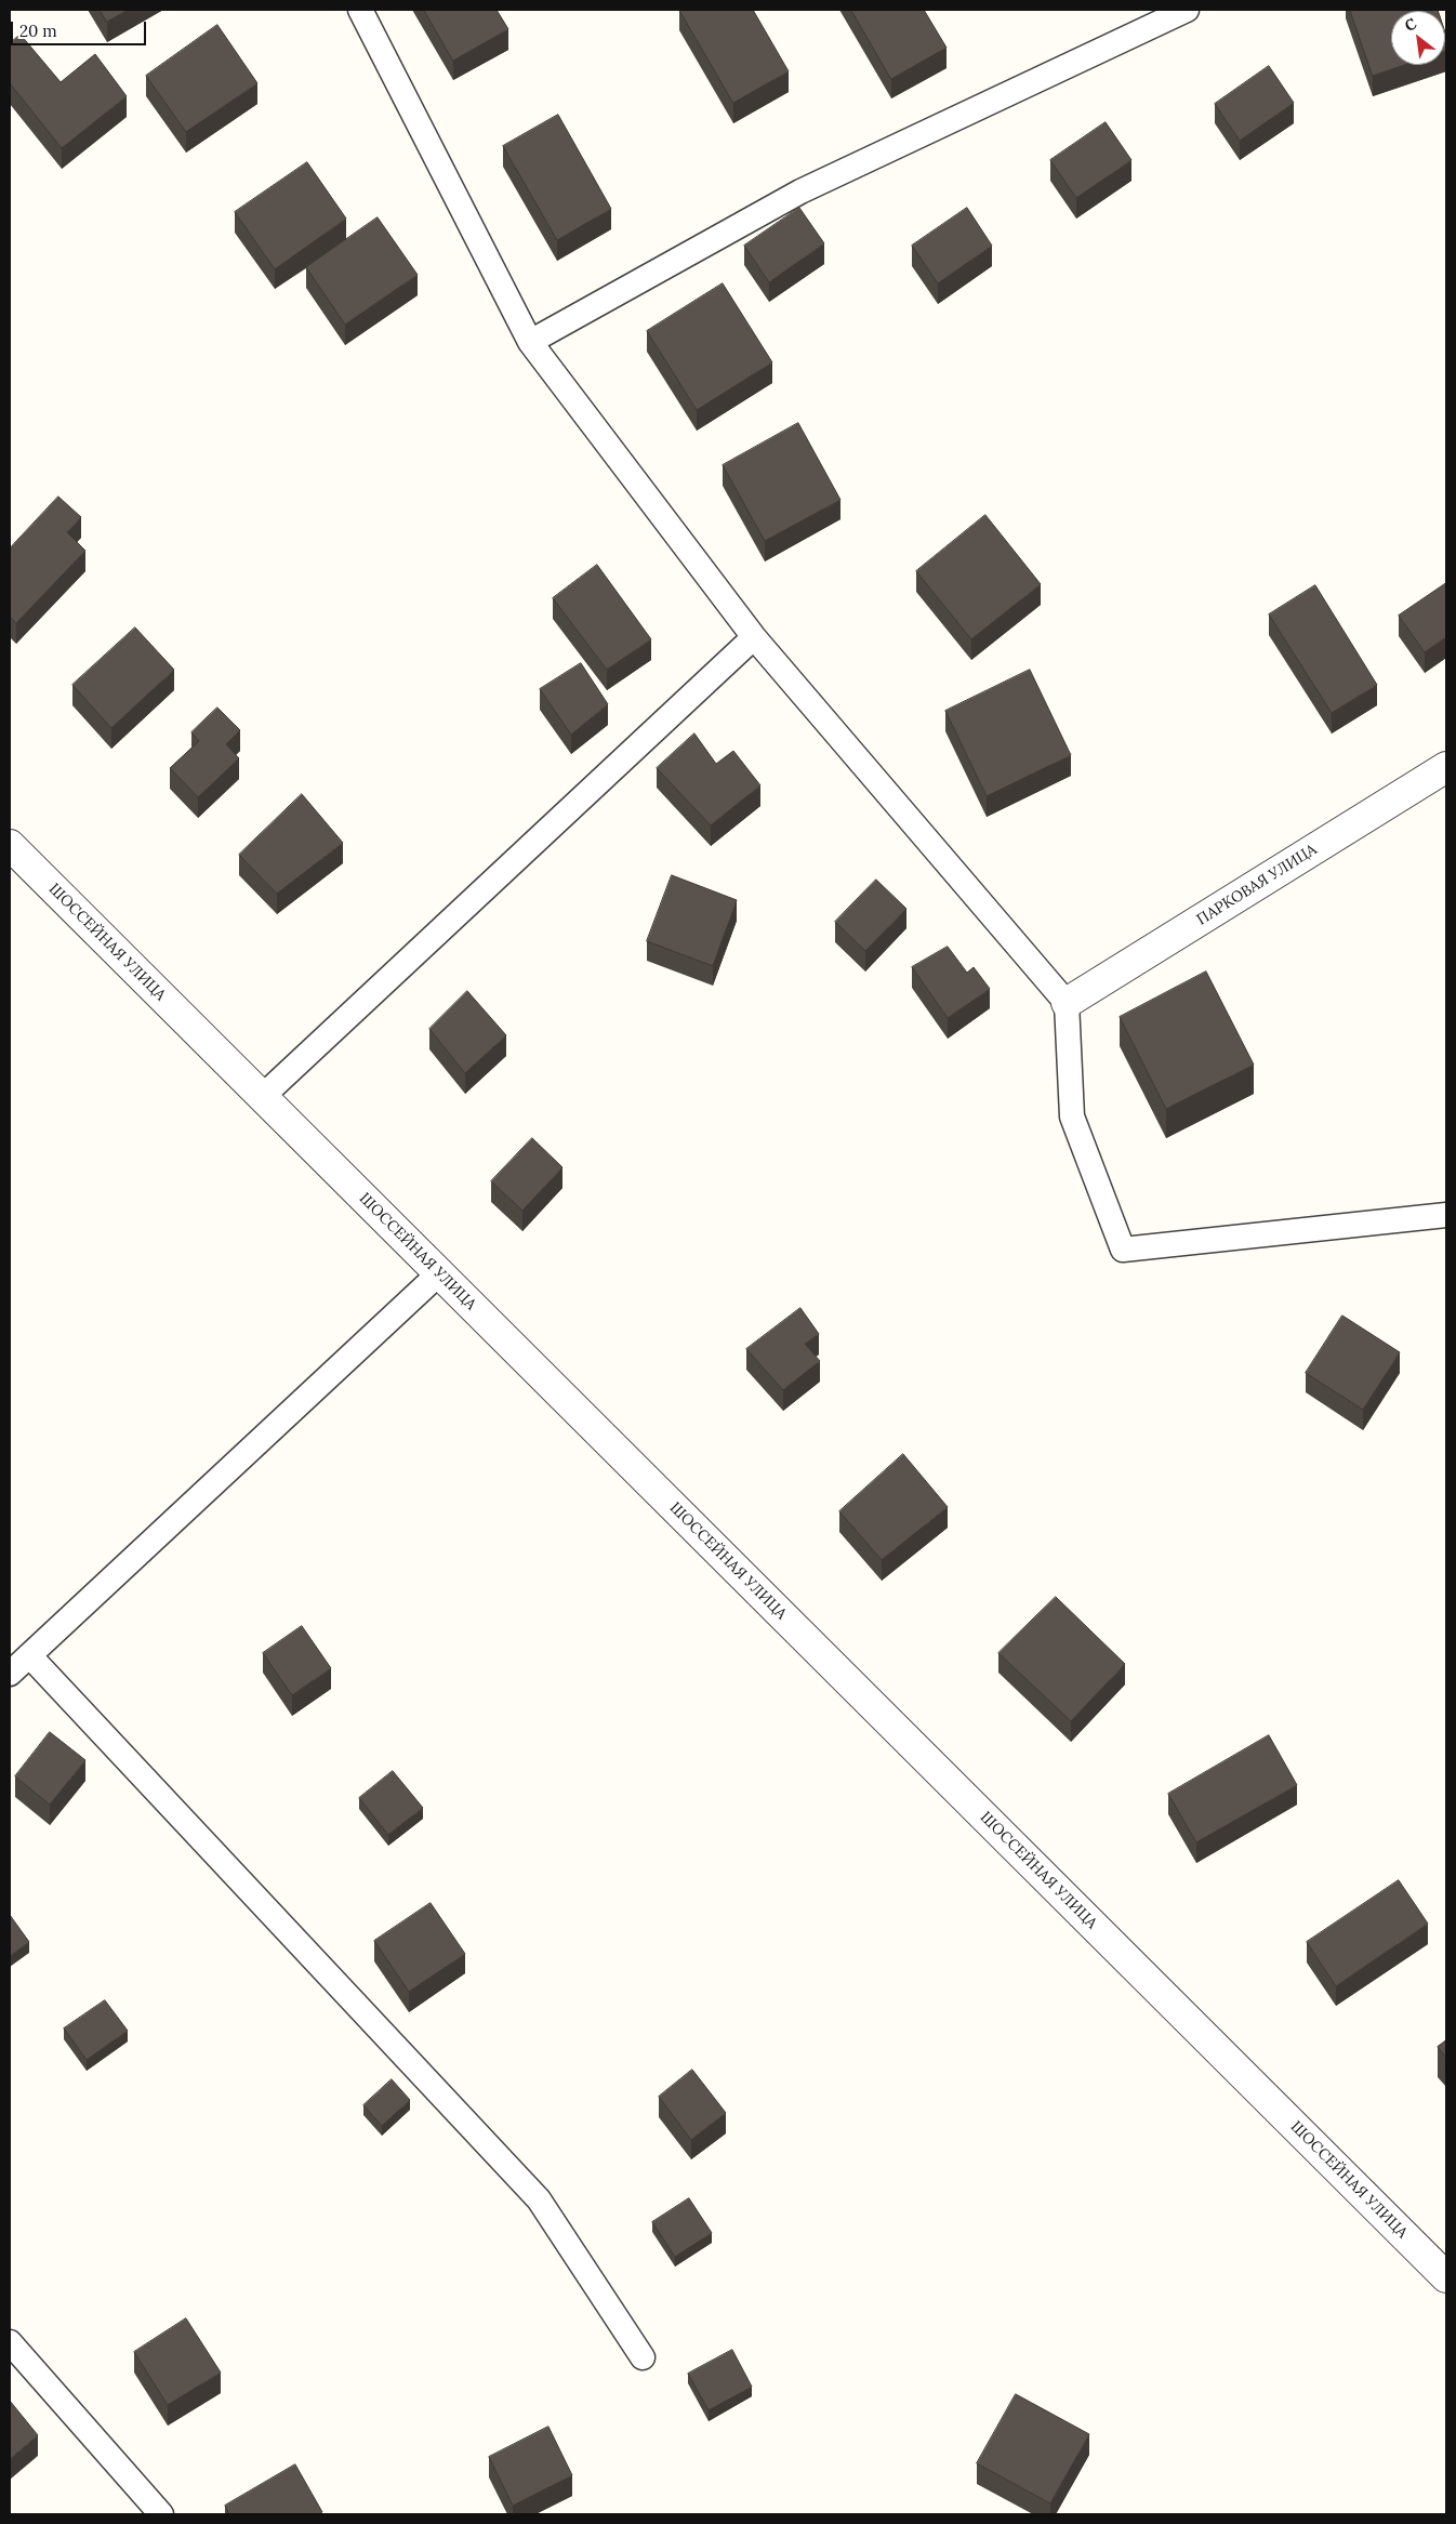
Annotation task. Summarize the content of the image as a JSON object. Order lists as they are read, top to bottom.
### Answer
{
  "streets": {
    "street": ["ПАРКОВАЯ УЛИЦА", "ШОССЕЙНАЯ УЛИЦА"]
  },
  "scale_bar": "20 m",
  "north": "top left"
}
